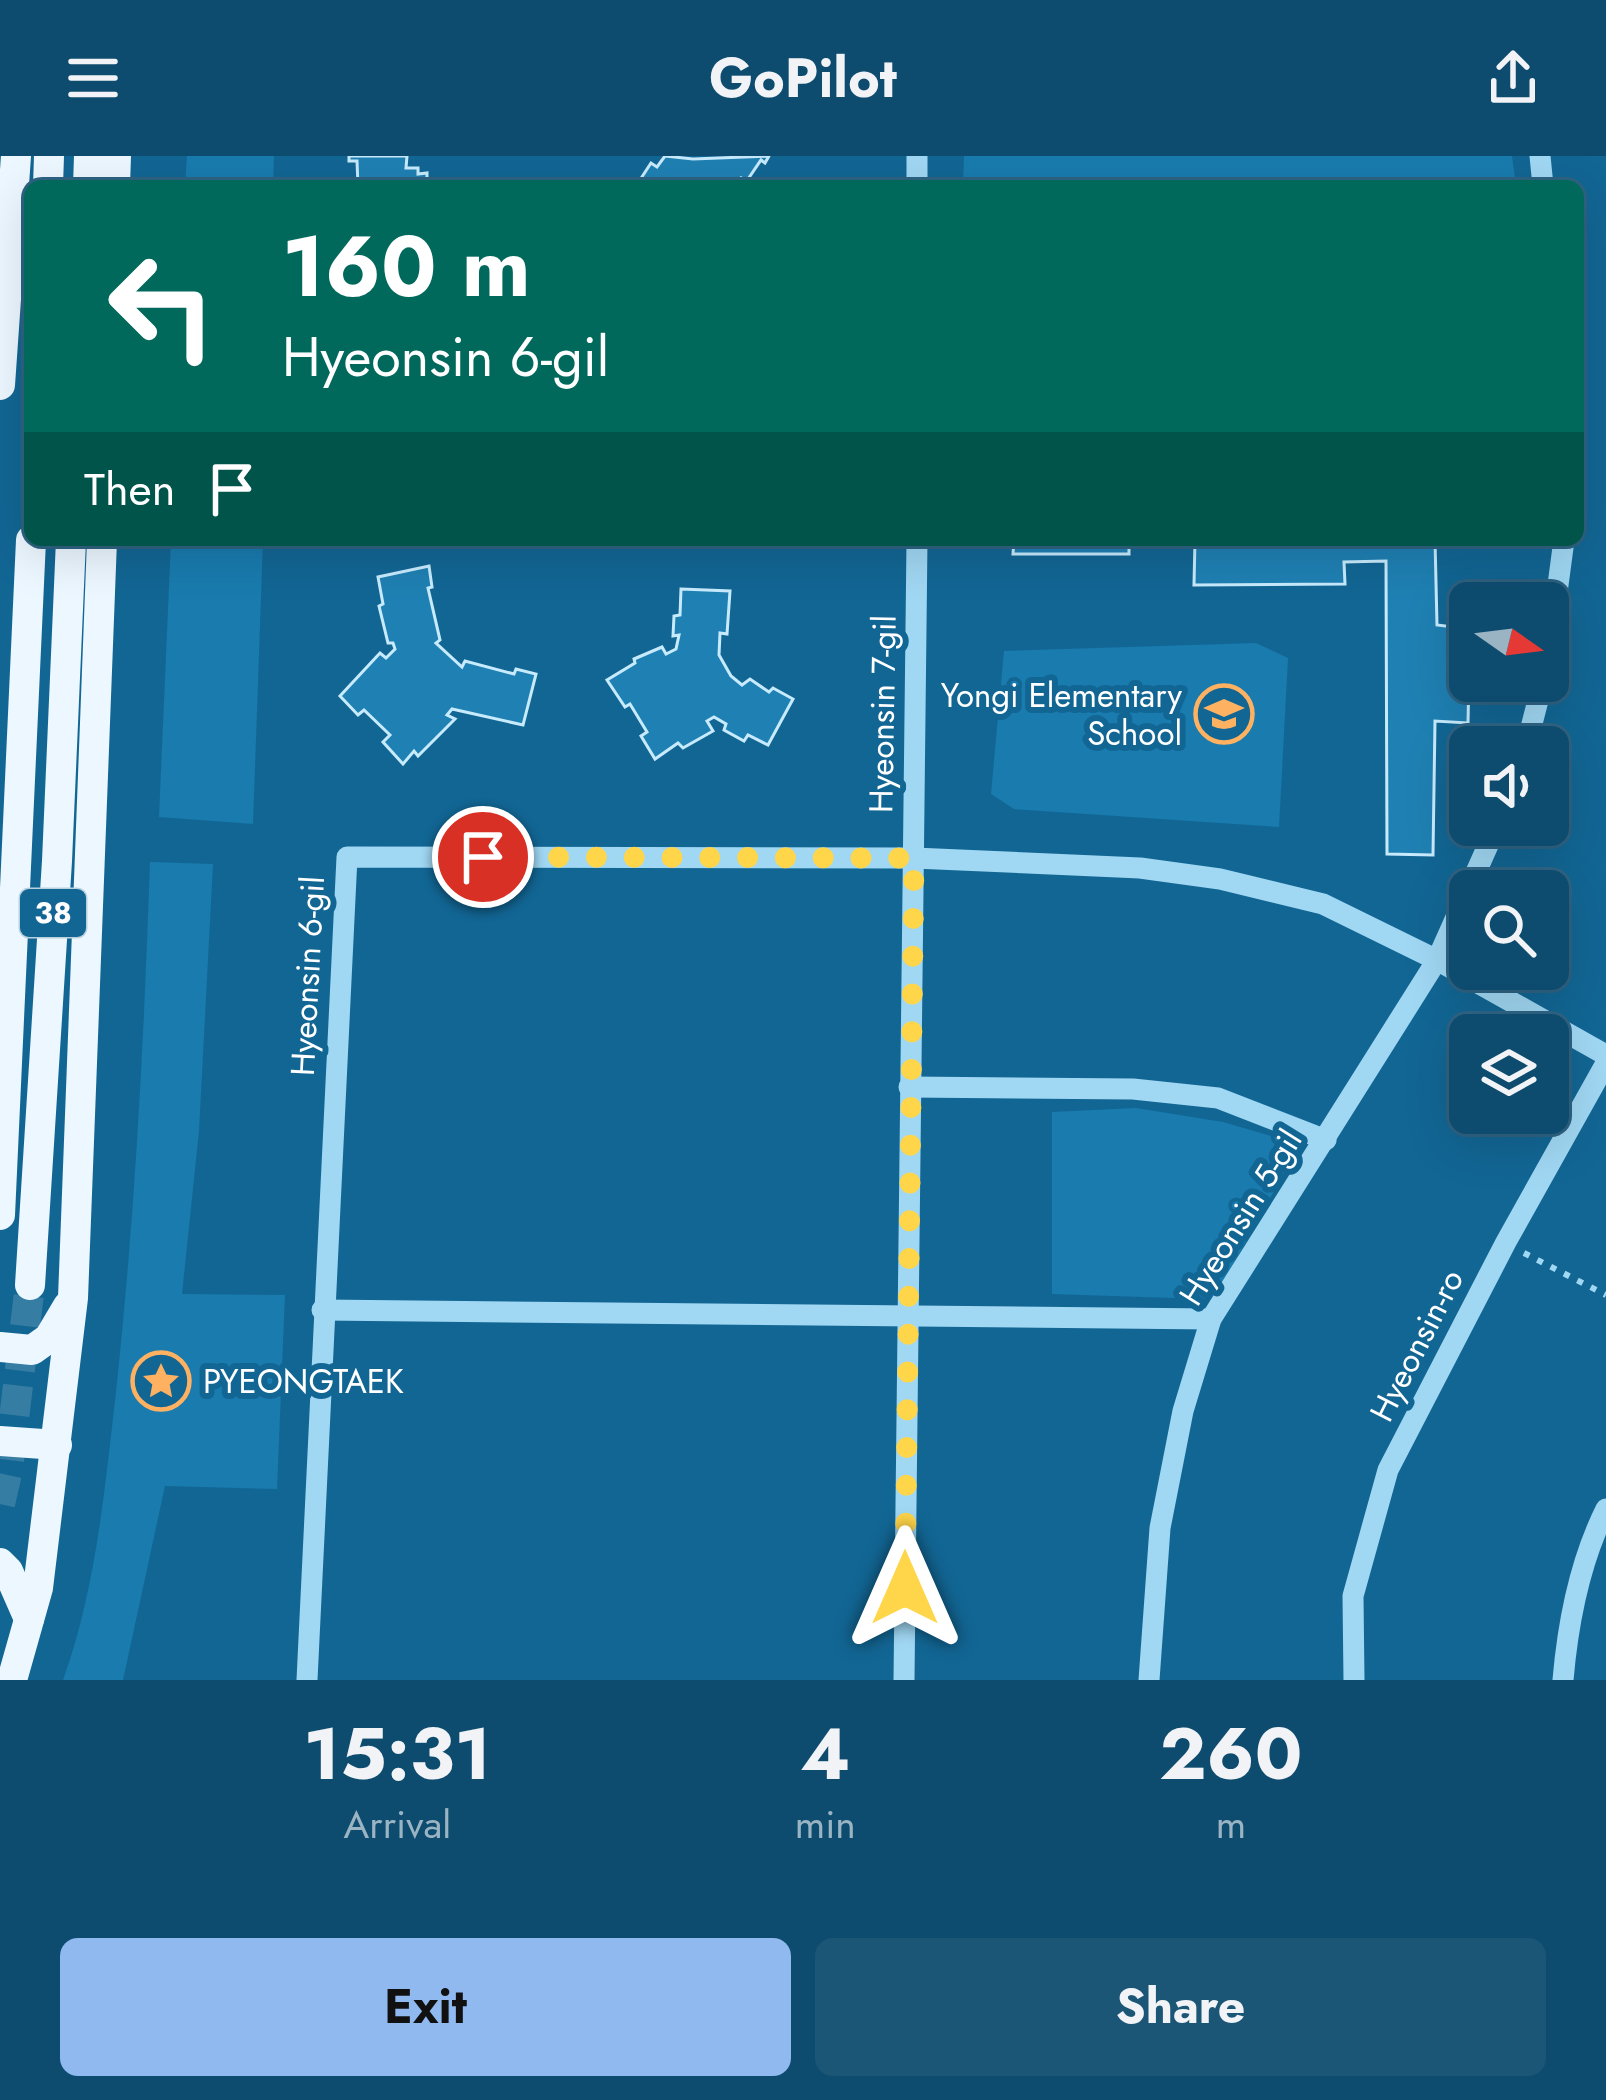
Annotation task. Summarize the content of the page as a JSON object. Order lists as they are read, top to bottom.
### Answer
{
  "streets": {
    "main road": ["38"],
    "street": [
      "Hyeonsin 7-gil",
      "Hyeonsin 6-gil",
      "Hyeonsin 5-gil",
      "Hyeonsin-ro"
    ]
  },
  "crossings": [
    ["Hyeonsin 7-gil", "Hyeonsin 6-gil"],
    ["Hyeonsin 6-gil", "Hyeonsin 5-gil"],
    ["Hyeonsin 6-gil", "Hyeonsin-ro"]
  ],
  "places": {
    "school or university": ["Yongi Elementary School"],
    "place": ["PYEONGTAEK"]
  },
  "north": "right",
  "page": {
    "header": "GoPilot",
    "turn": ["160 m", "Hyeonsin 6-gil"],
    "then": "Then",
    "eta": [
      "15:31",
      "Arrival",
      "4",
      "min",
      "260",
      "m"
    ],
    "buttons": ["Exit", "Share"]
  }
}
